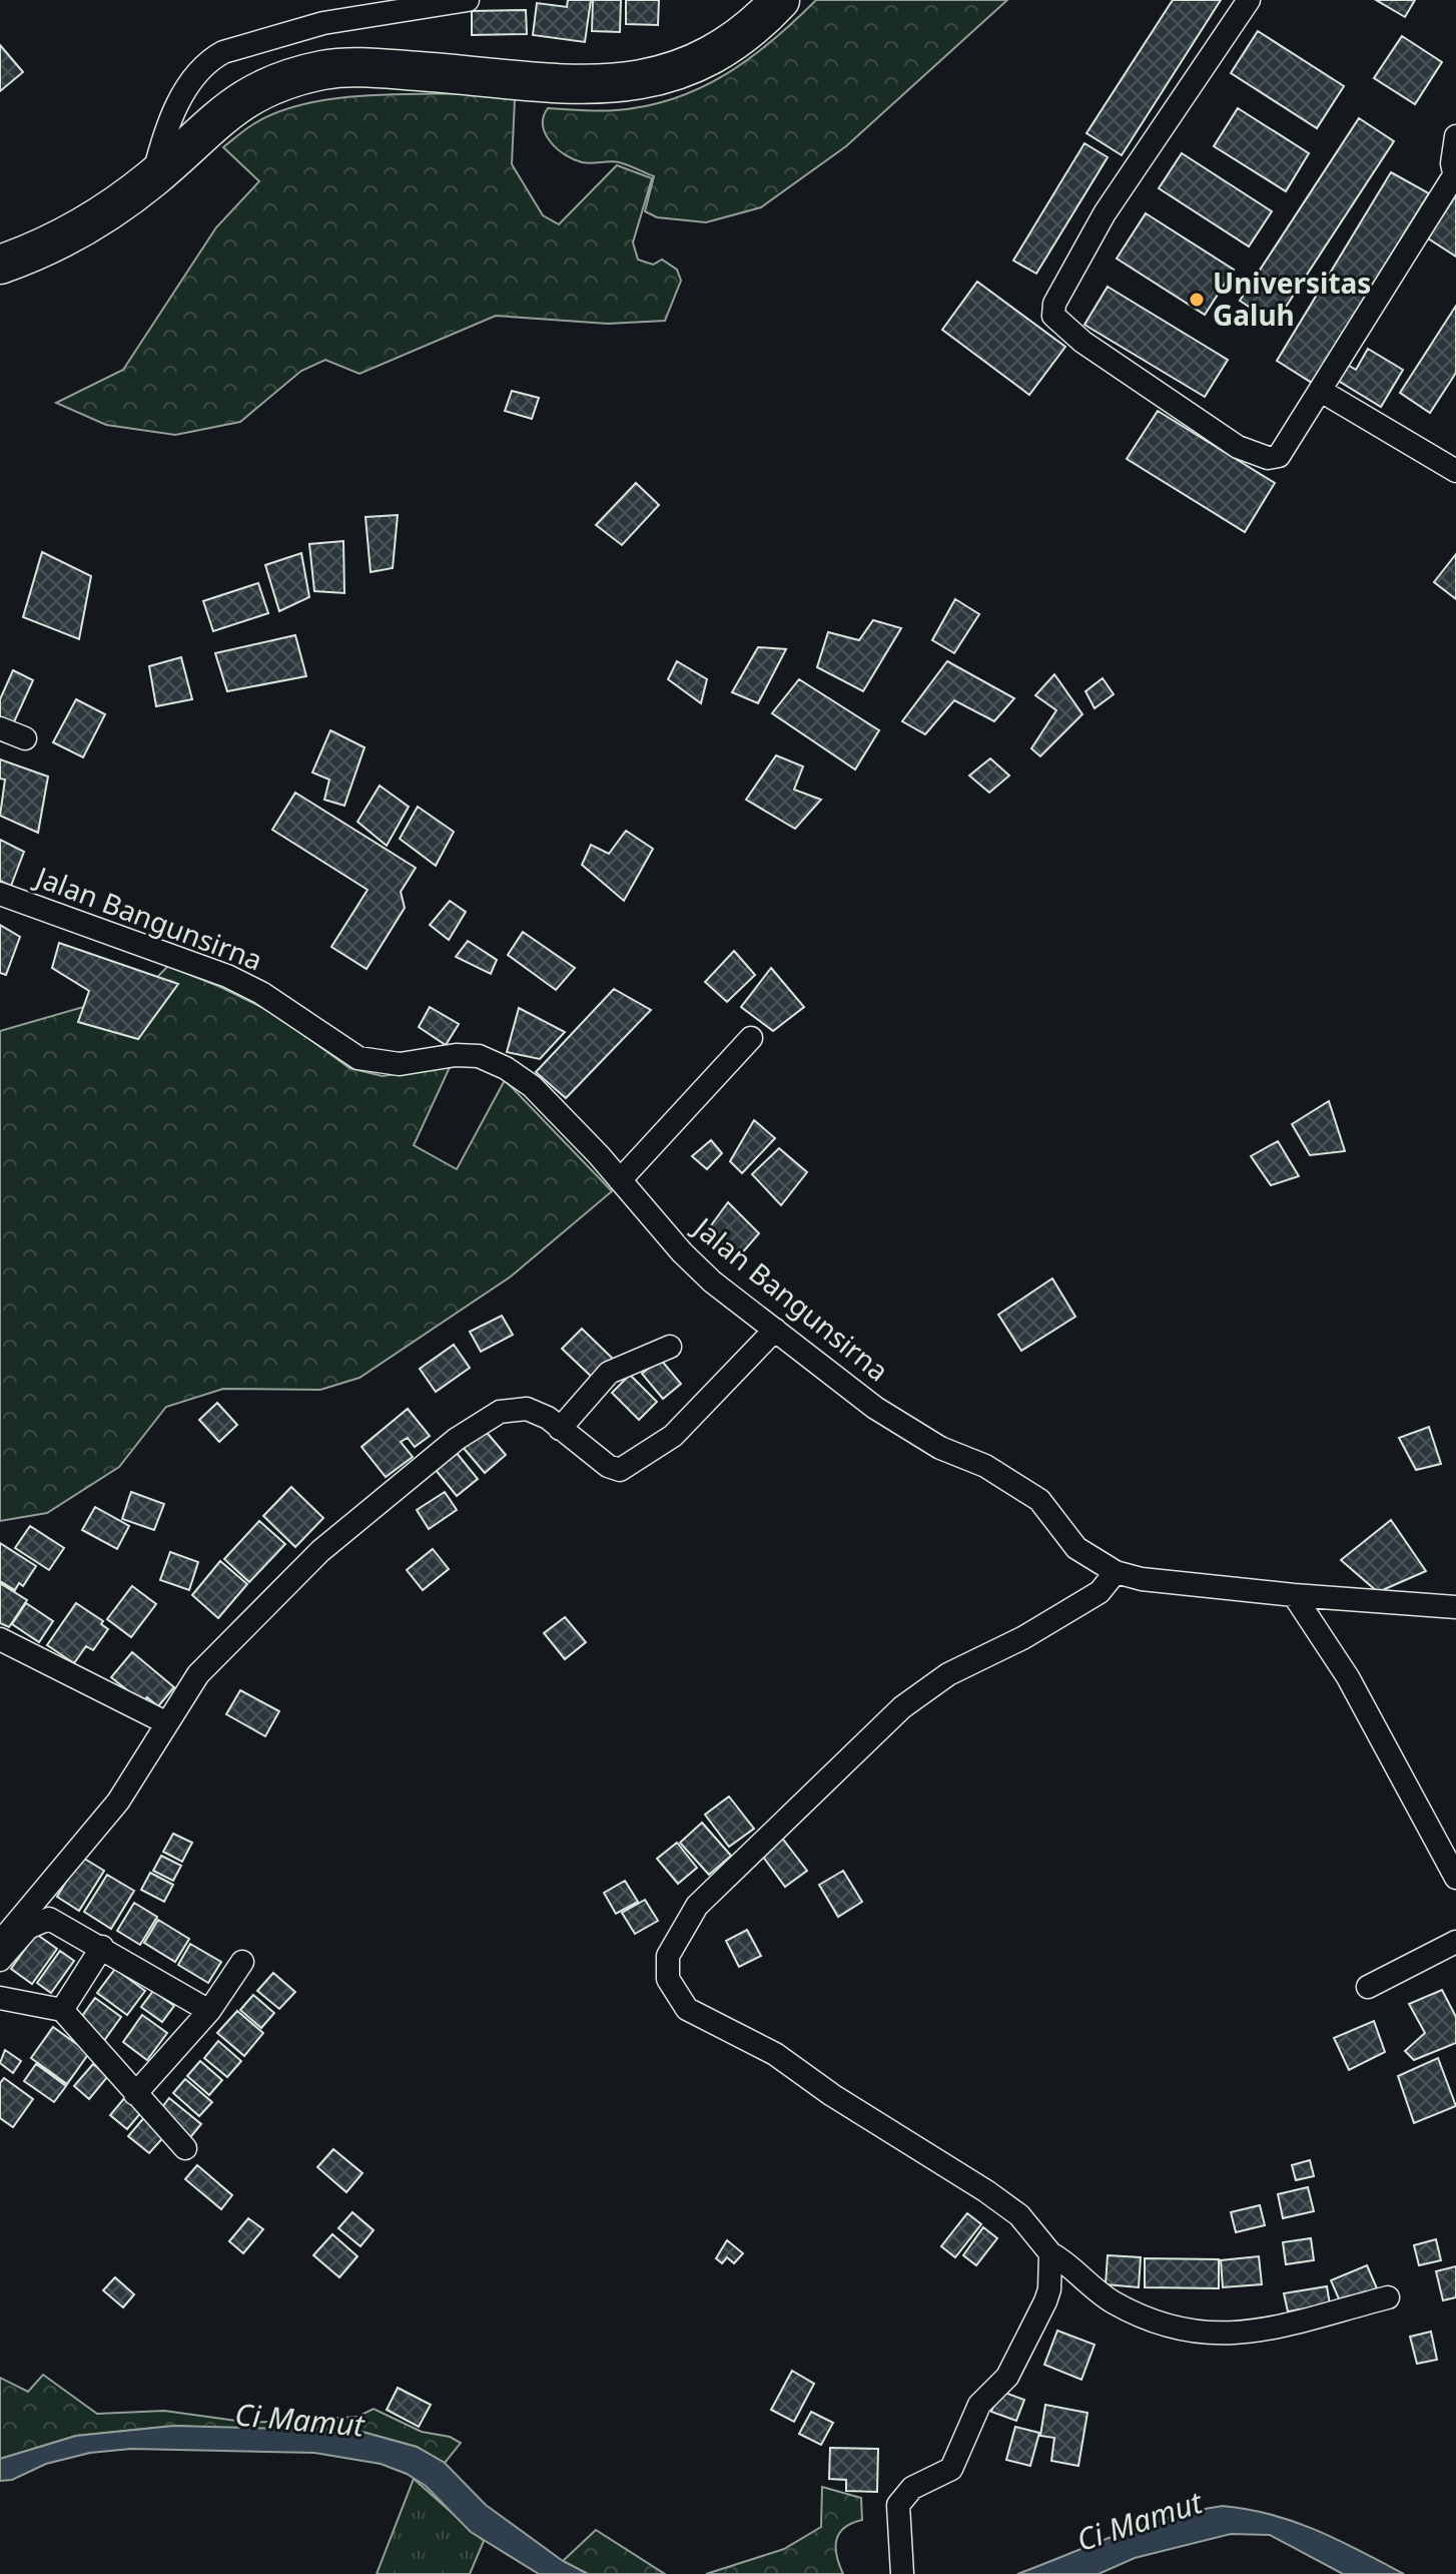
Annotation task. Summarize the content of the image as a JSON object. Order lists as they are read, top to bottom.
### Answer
{
  "streets": {
    "street": ["Jalan Bangunsirna"]
  },
  "water": ["Ci Mamut"],
  "places": ["Universitas Galuh"]
}
